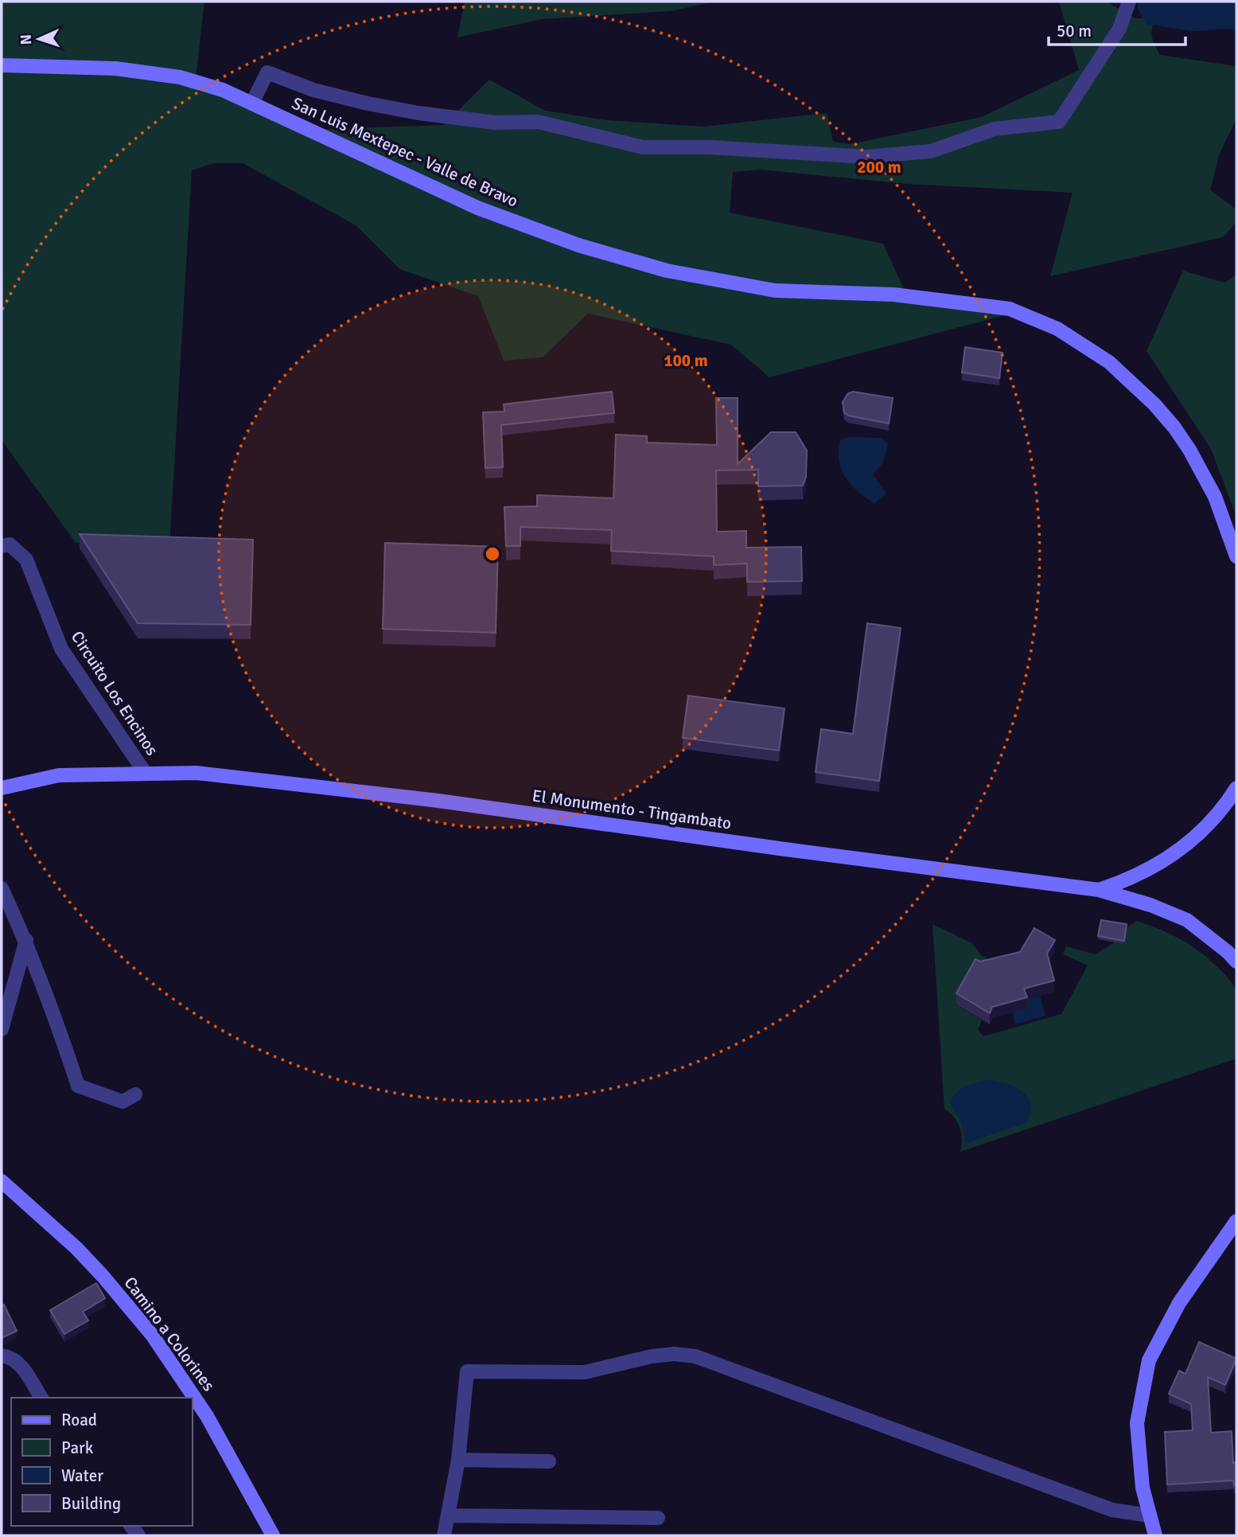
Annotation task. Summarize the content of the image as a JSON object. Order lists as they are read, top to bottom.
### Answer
{
  "streets": {
    "main road": ["San Luis Mextepec - Valle de Bravo", "El Monumento - Tingambato", "Camino a Colorines"],
    "street": ["Circuito Los Encinos"]
  },
  "crossings": [
    ["Circuito Los Encinos", "El Monumento - Tingambato"]
  ],
  "legend": [
    "Road",
    "Park",
    "Water",
    "Building"
  ],
  "scale_bar": "50 m",
  "north": "left",
  "rings": ["200 m", "100 m"]
}
